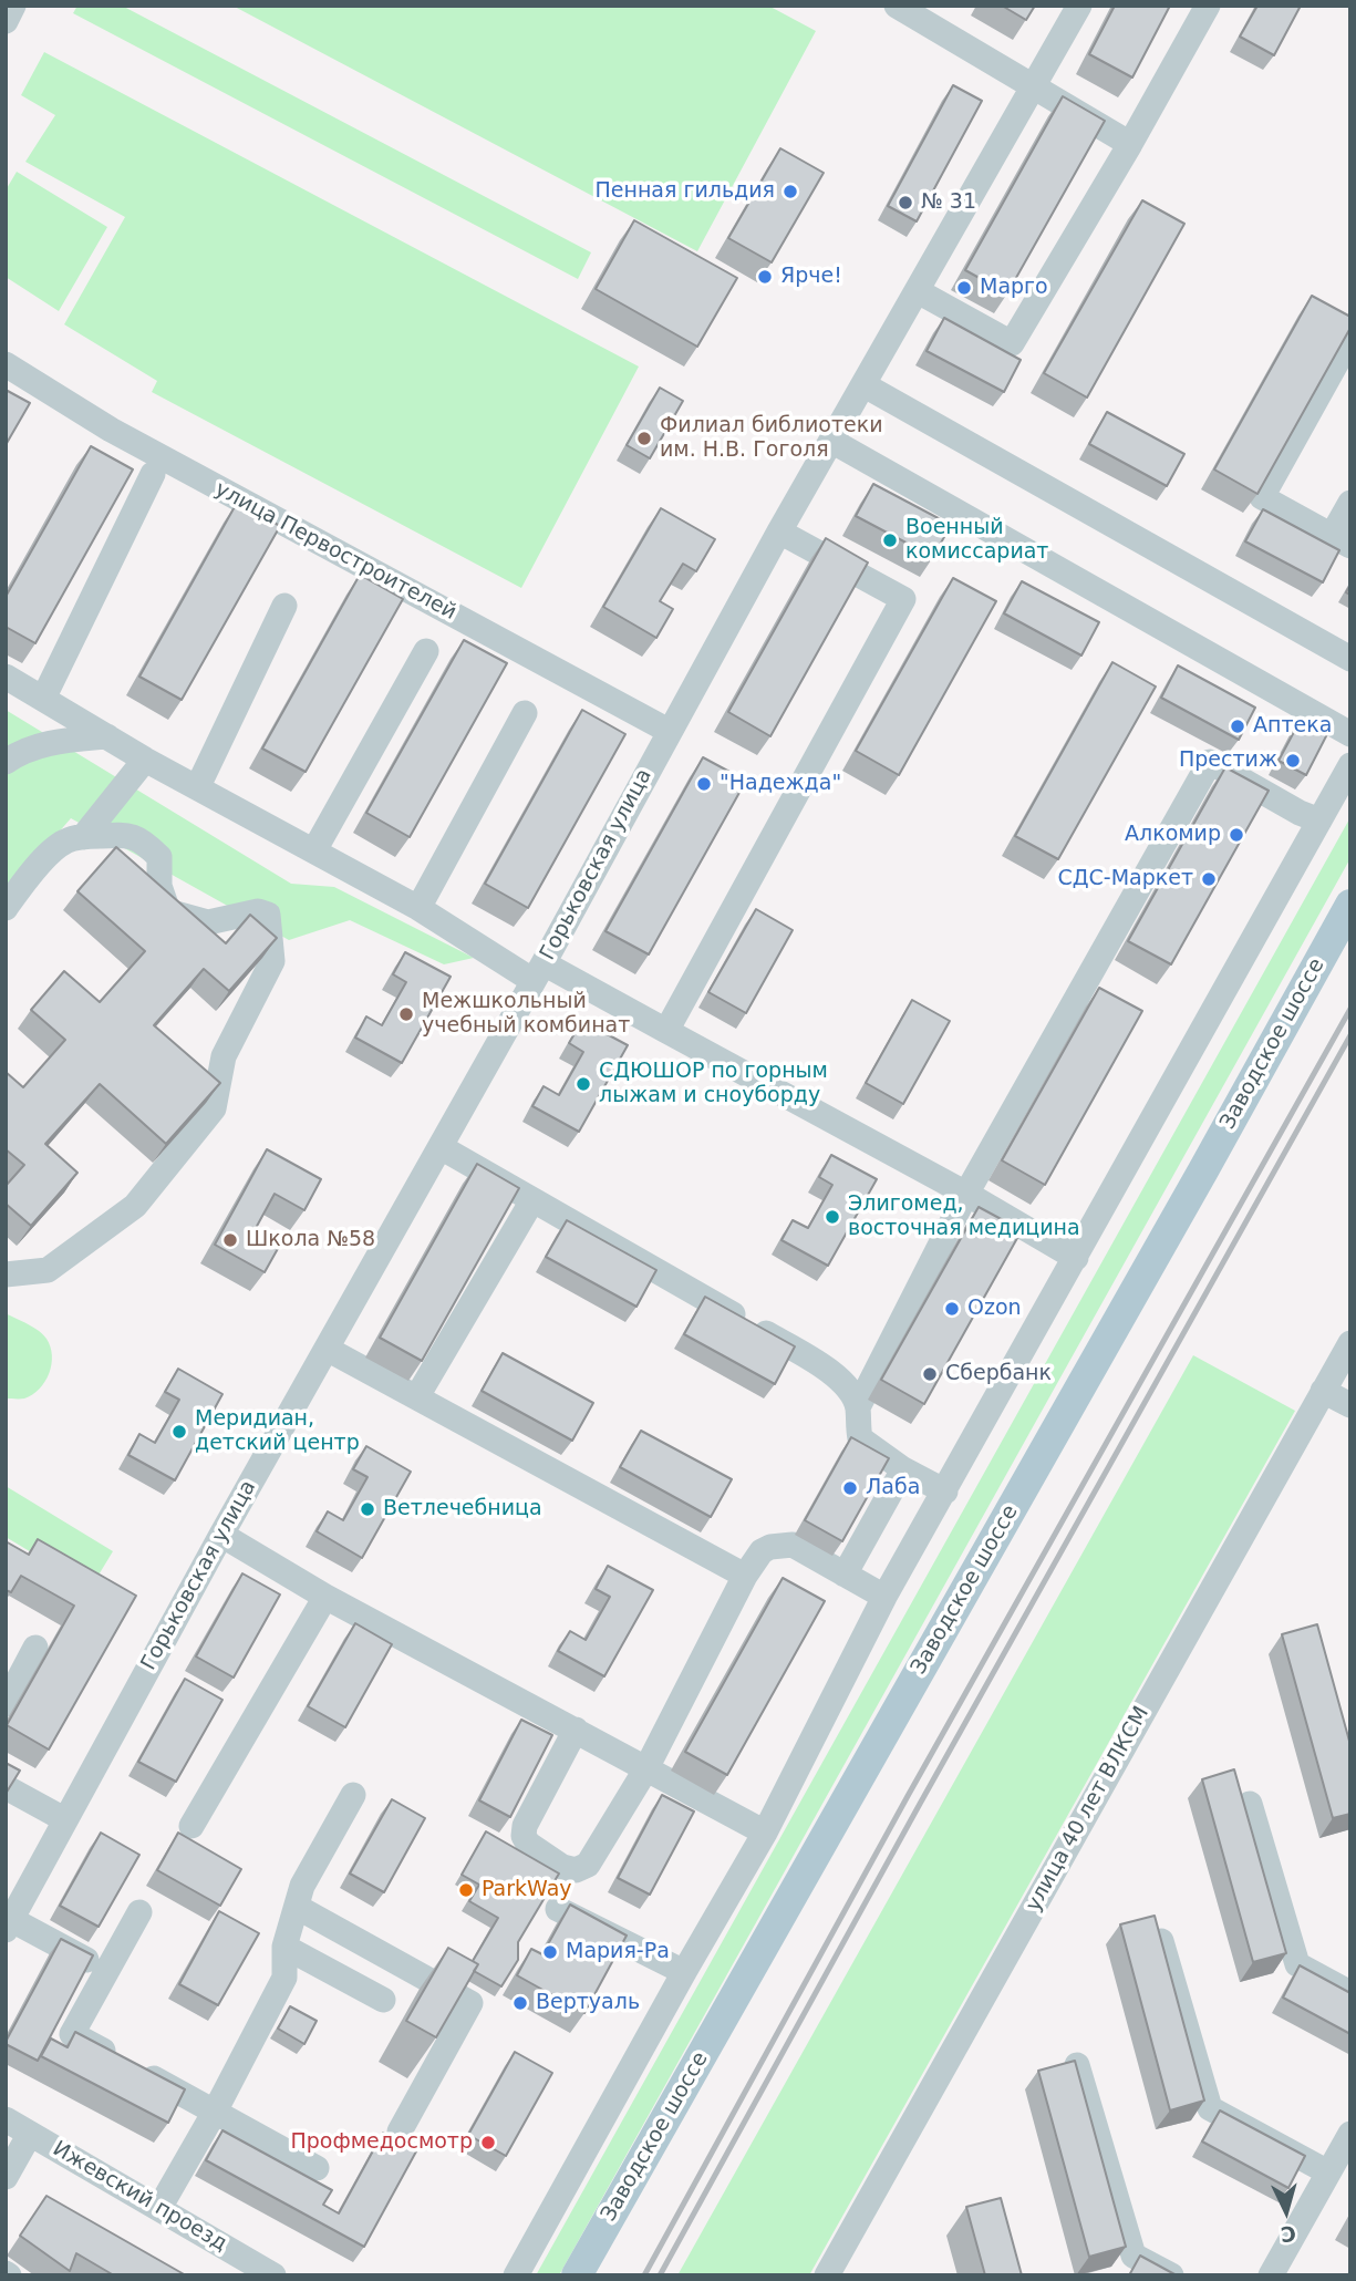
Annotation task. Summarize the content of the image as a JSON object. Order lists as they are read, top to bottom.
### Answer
{
  "streets": {
    "main road": ["Заводское шоссе"],
    "street": [
      "улица Первостроителей",
      "Горьковская улица",
      "улица 40 лет ВЛКСМ",
      "Ижевский проезд"
    ]
  },
  "crossings": [
    ["улица Первостроителей", "Горьковская улица"]
  ],
  "places": [
    "Пенная гильдия",
    "№ 31",
    "Ярче!",
    "Марго",
    "Филиал библиотеки им. Н.В. Гоголя",
    "Военный комиссариат",
    "Аптека",
    "Престиж",
    "\"Надежда\"",
    "Алкомир",
    "СДС-Маркет",
    "Межшкольный учебный комбинат",
    "СДЮШОР по горным лыжам и сноуборду",
    "Элигомед, восточная медицина",
    "Школа №58",
    "Ozon",
    "Сбербанк",
    "Меридиан, детский центр",
    "Лаба",
    "Ветлечебница",
    "ParkWay",
    "Мария-Ра",
    "Вертуаль",
    "Профмедосмотр"
  ],
  "north": "bottom"
}
